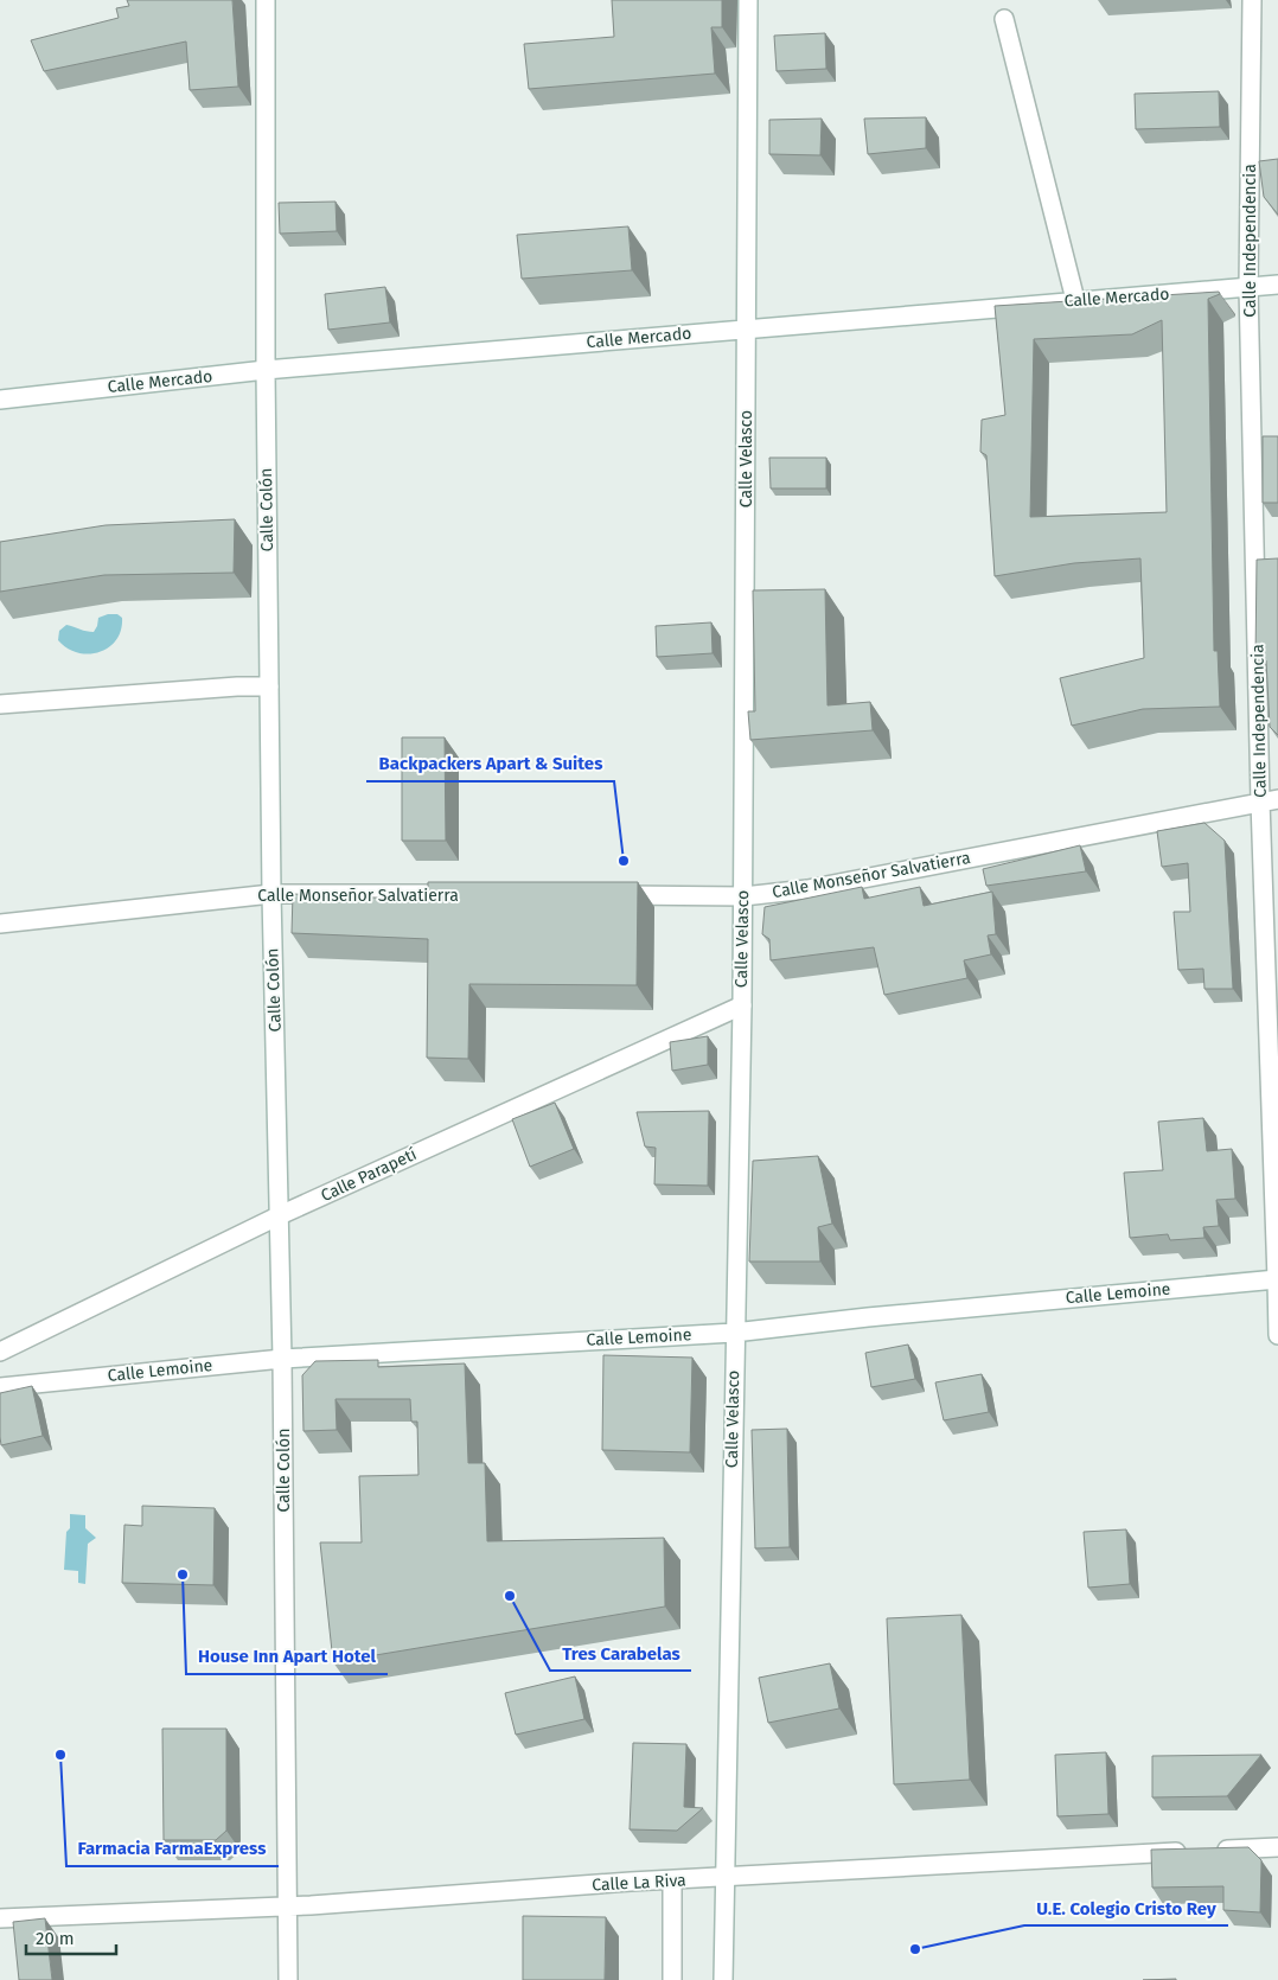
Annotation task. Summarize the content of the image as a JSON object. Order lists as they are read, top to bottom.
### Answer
{
  "streets": {
    "street": [
      "Calle Independencia",
      "Calle Mercado",
      "Calle Velasco",
      "Calle Colón",
      "Calle Monseñor Salvatierra",
      "Calle Parapetí",
      "Calle Lemoine",
      "Calle La Riva"
    ]
  },
  "crossings": [
    ["Calle Independencia", "Calle Mercado"],
    ["Calle Independencia", "Calle Monseñor Salvatierra"],
    ["Calle Independencia", "Calle Lemoine"],
    ["Calle Mercado", "Calle Velasco"],
    ["Calle Mercado", "Calle Colón"],
    ["Calle Velasco", "Calle Monseñor Salvatierra"],
    ["Calle Velasco", "Calle Parapetí"],
    ["Calle Velasco", "Calle Lemoine"],
    ["Calle Velasco", "Calle La Riva"],
    ["Calle Colón", "Calle Monseñor Salvatierra"],
    ["Calle Colón", "Calle Parapetí"],
    ["Calle Colón", "Calle Lemoine"],
    ["Calle Colón", "Calle La Riva"]
  ],
  "places": [
    "Backpackers Apart & Suites",
    "House Inn Apart Hotel",
    "Tres Carabelas",
    "Farmacia FarmaExpress",
    "U.E. Colegio Cristo Rey"
  ],
  "scale_bar": "20 m"
}
